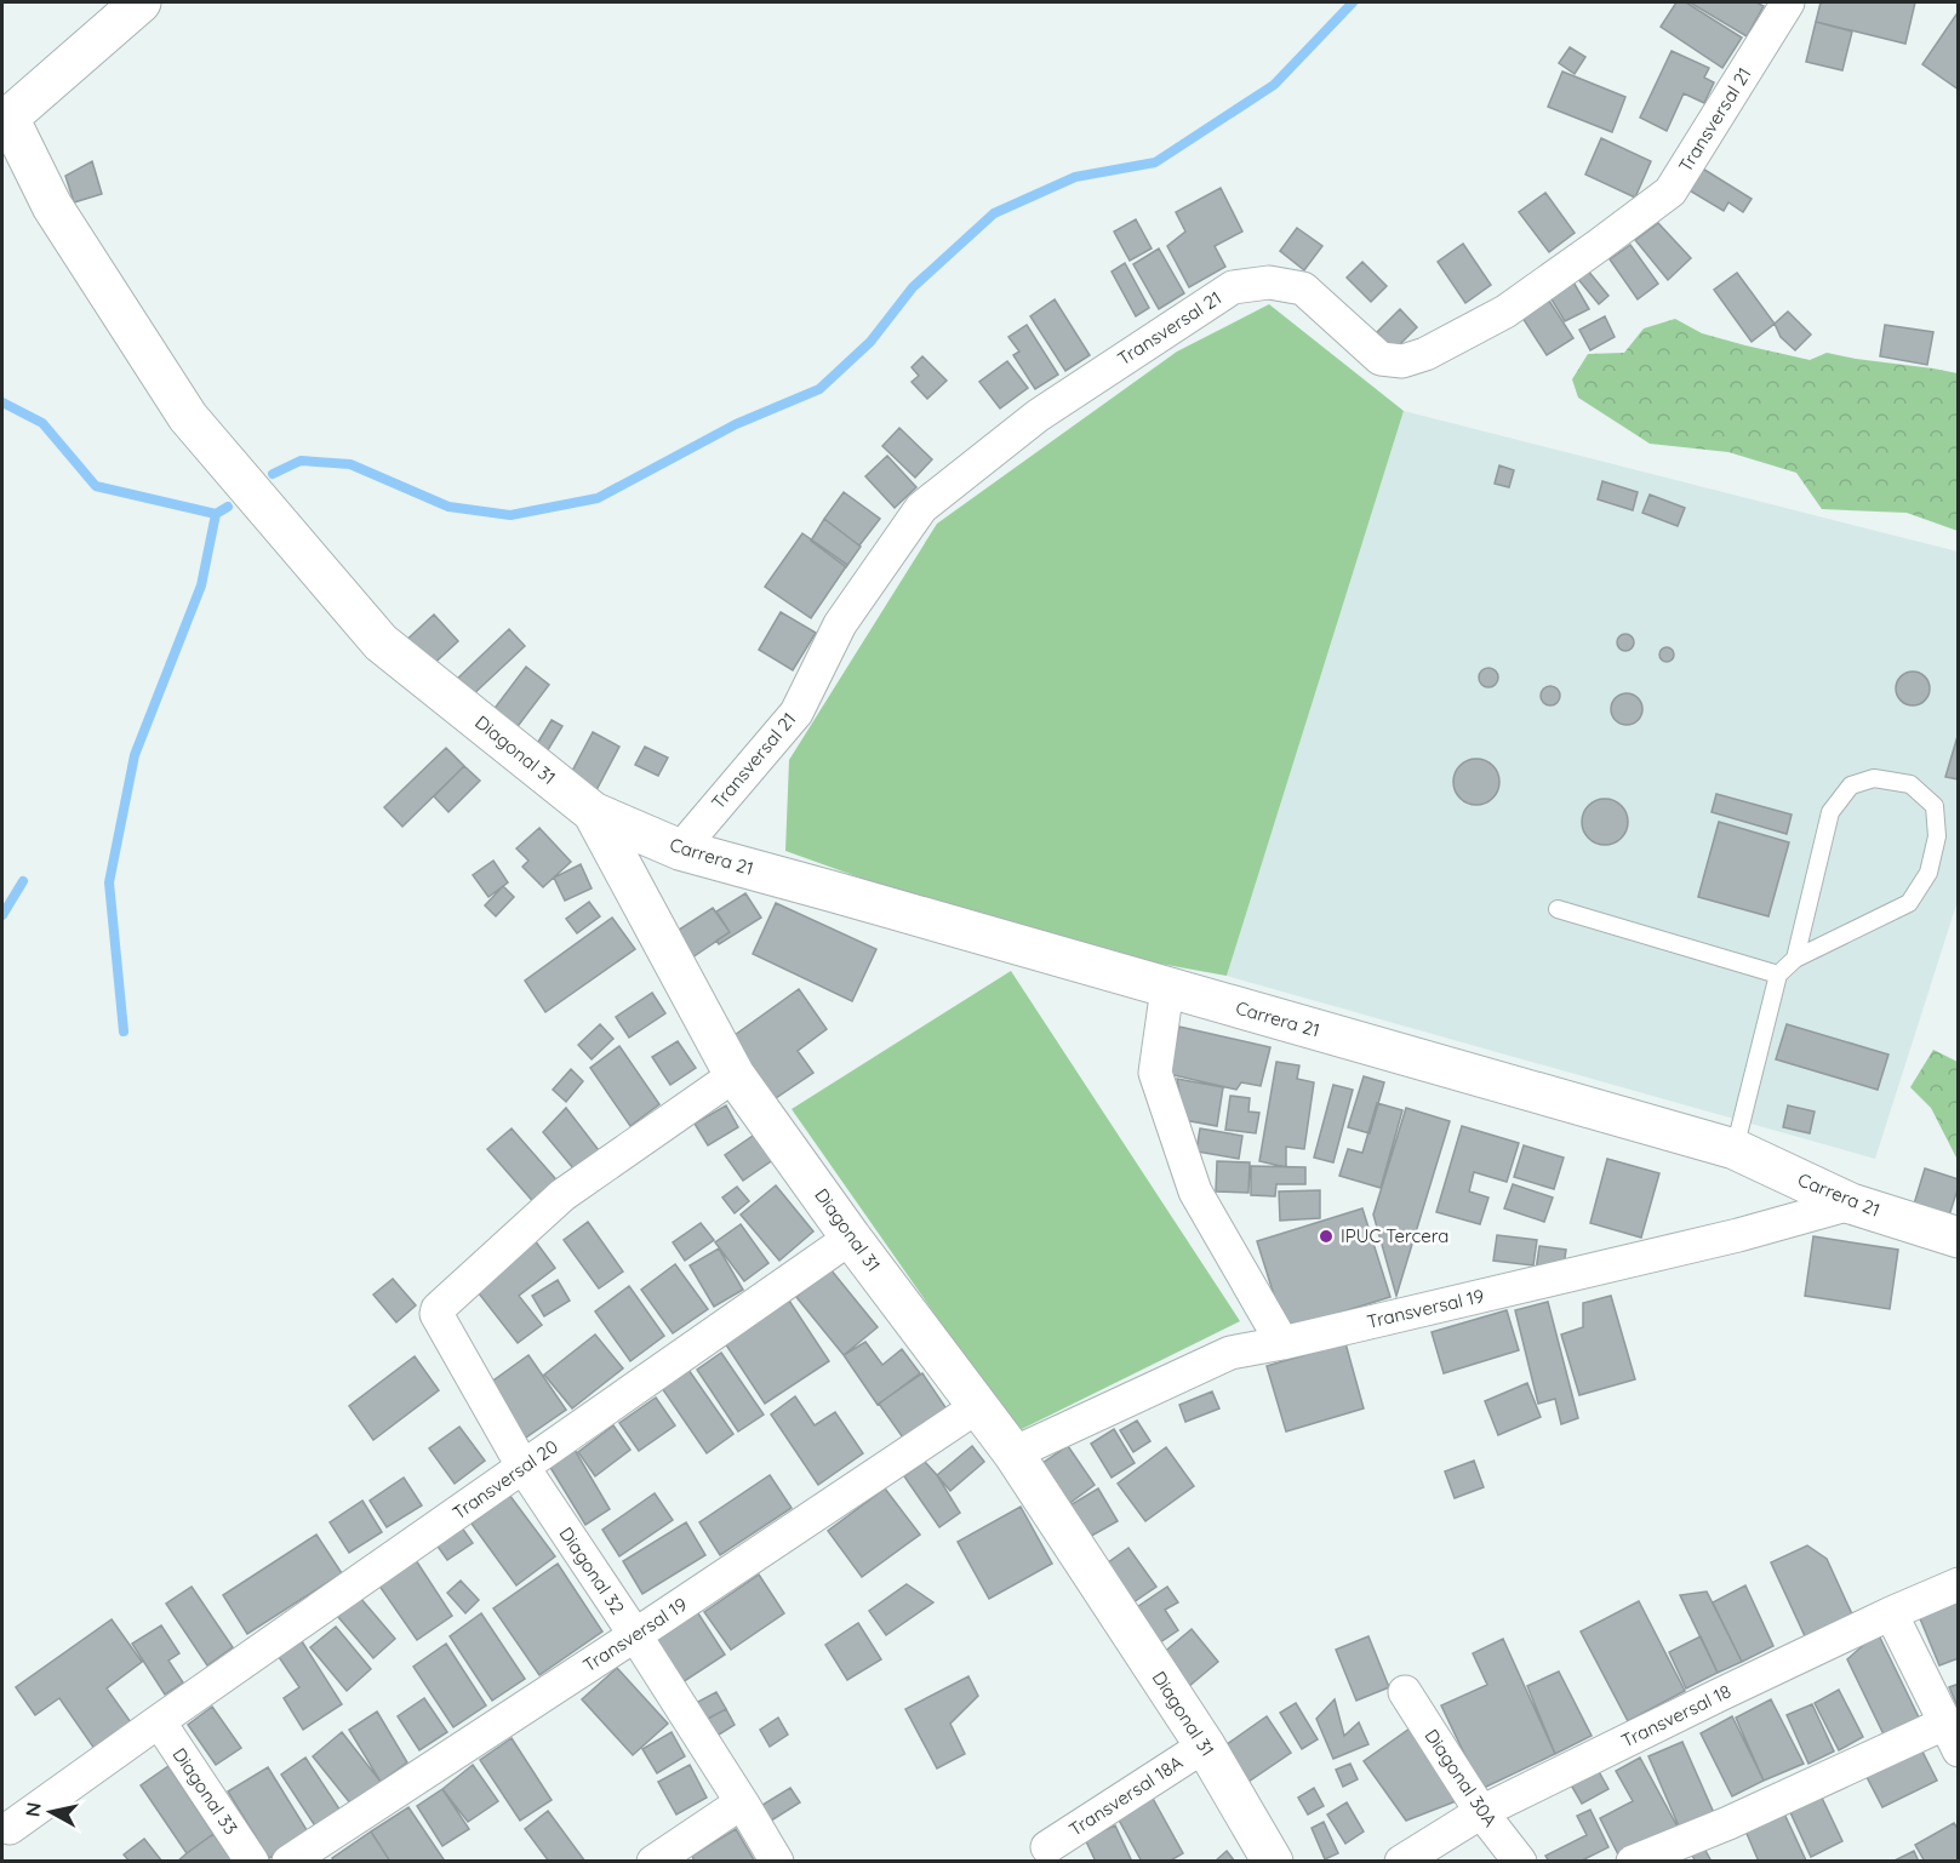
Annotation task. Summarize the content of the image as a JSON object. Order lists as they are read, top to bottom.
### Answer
{
  "streets": {
    "street": [
      "Transversal 21",
      "Diagonal 31",
      "Carrera 21",
      "Transversal 19",
      "Transversal 20",
      "Diagonal 32",
      "Transversal 18",
      "Diagonal 30A",
      "Diagonal 33",
      "Transversal 18A"
    ]
  },
  "crossings": [
    ["Transversal 21", "Carrera 21"],
    ["Diagonal 31", "Carrera 21"],
    ["Diagonal 31", "Transversal 19"],
    ["Diagonal 31", "Transversal 20"],
    ["Diagonal 31", "Diagonal 32"],
    ["Diagonal 31", "Transversal 18A"],
    ["Carrera 21", "Transversal 19"],
    ["Transversal 19", "Diagonal 32"],
    ["Transversal 20", "Diagonal 32"],
    ["Transversal 20", "Diagonal 33"],
    ["Transversal 18", "Diagonal 30A"]
  ],
  "places": ["IPUC Tercera"],
  "north": "left"
}
